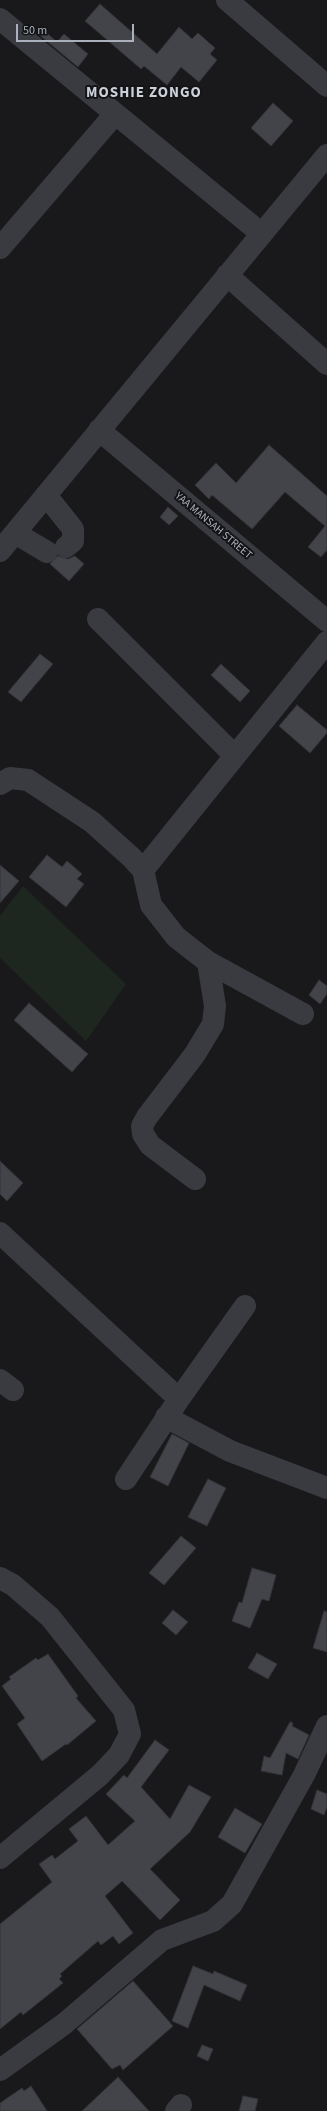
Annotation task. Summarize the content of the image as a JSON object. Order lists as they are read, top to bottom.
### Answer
{
  "streets": {
    "street": ["YAA MANSAH STREET"]
  },
  "districts": ["MOSHIE ZONGO"],
  "scale_bar": "50 m"
}
